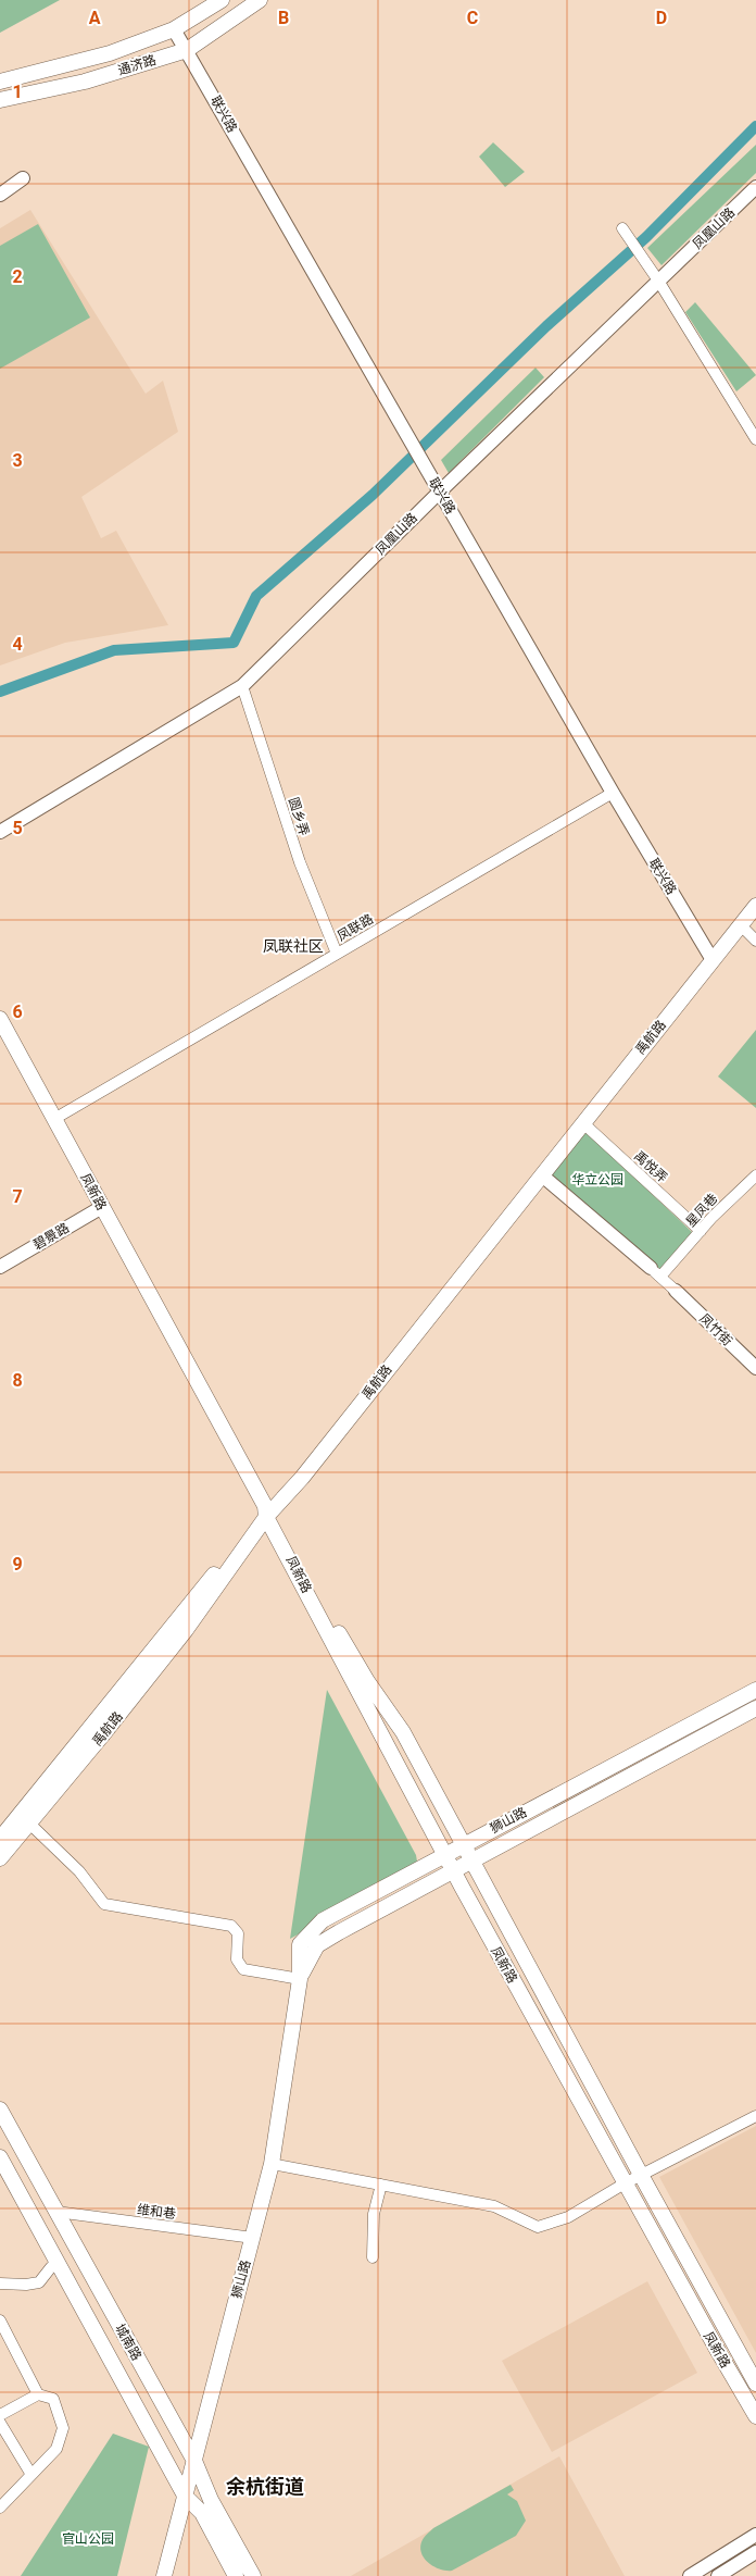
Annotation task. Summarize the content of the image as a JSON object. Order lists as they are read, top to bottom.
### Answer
{
  "streets": {
    "main road": [
      "通济路",
      "禹航路",
      "凤新路",
      "狮山路",
      "城南路"
    ],
    "street": [
      "联兴路",
      "凤凰山路",
      "圆乡弄",
      "凤联路",
      "禹悦弄",
      "星凤巷",
      "碧景路",
      "凤竹街",
      "维和巷"
    ]
  },
  "crossings": [
    ["通济路", "联兴路"],
    ["联兴路", "凤凰山路"],
    ["联兴路", "凤联路"],
    ["联兴路", "禹航路"],
    ["凤凰山路", "圆乡弄"],
    ["圆乡弄", "凤联路"],
    ["凤联路", "凤新路"],
    ["禹航路", "禹悦弄"],
    ["禹航路", "凤新路"],
    ["禹悦弄", "星凤巷"],
    ["凤新路", "碧景路"],
    ["凤新路", "狮山路"],
    ["狮山路", "维和巷"],
    ["狮山路", "城南路"],
    ["维和巷", "城南路"]
  ],
  "districts": ["凤联社区", "余杭街道"],
  "parks": ["华立公园", "官山公园"],
  "grid": {
    "columns": [
      "A",
      "B",
      "C",
      "D"
    ],
    "rows": [
      "1",
      "2",
      "3",
      "4",
      "5",
      "6",
      "7",
      "8",
      "9"
    ]
  }
}
